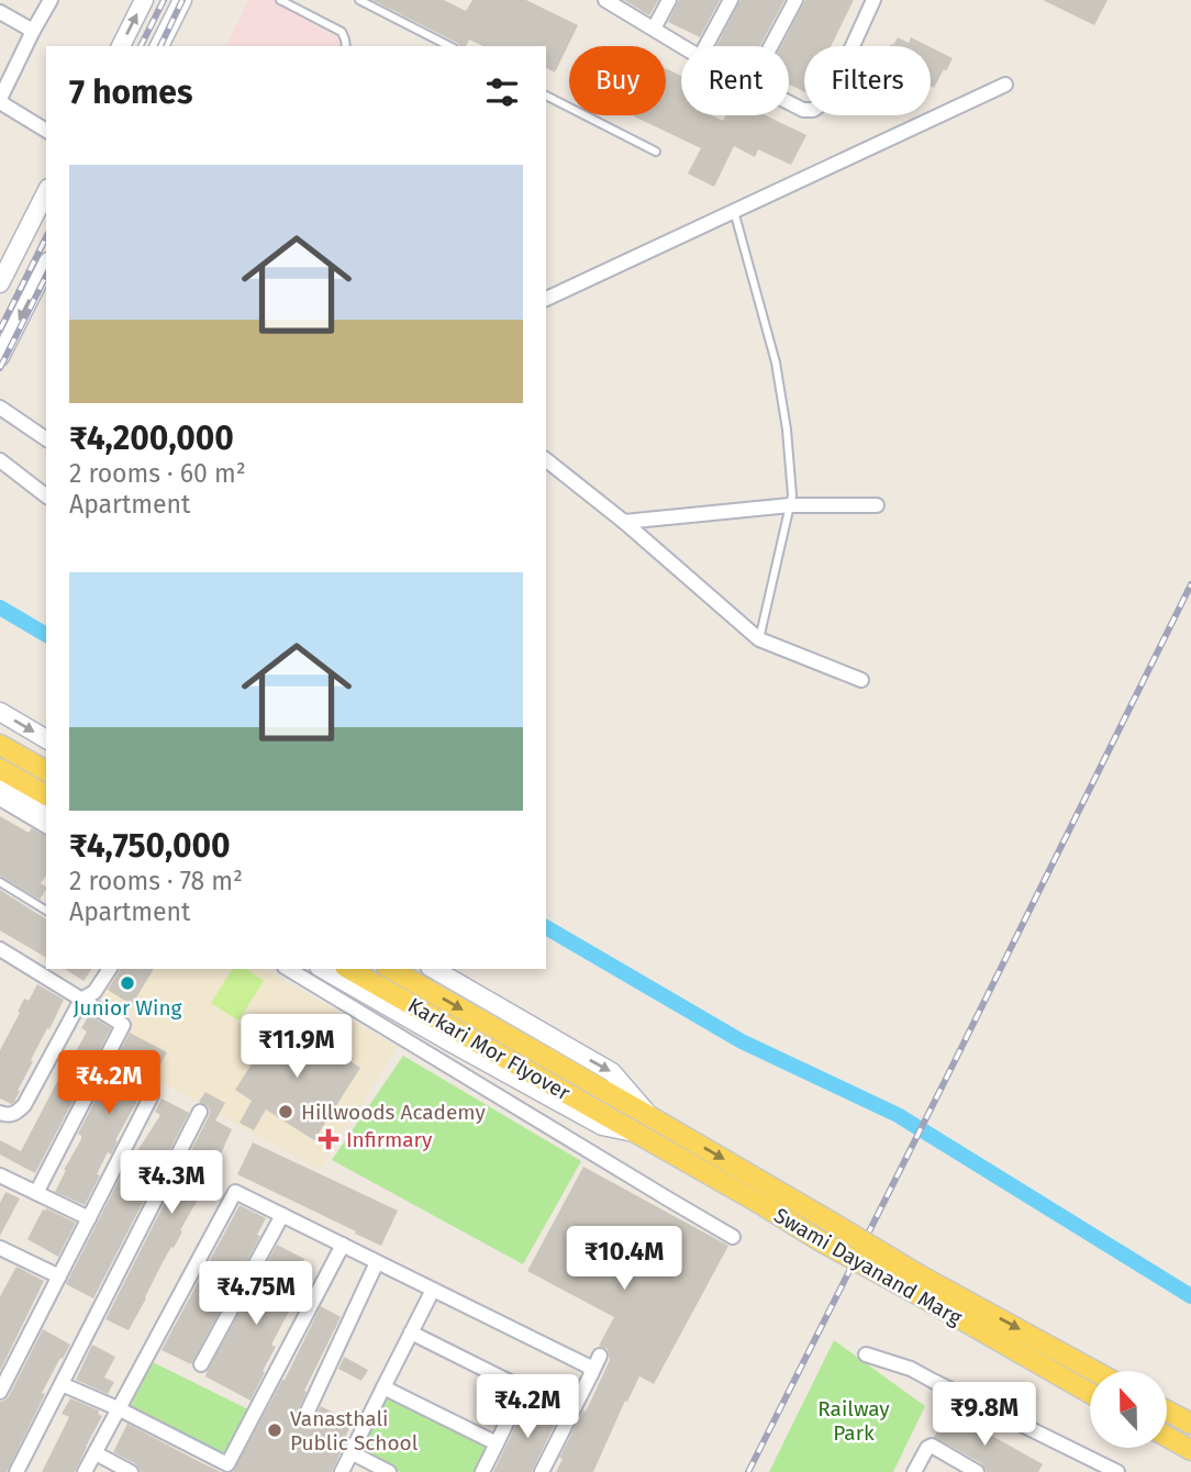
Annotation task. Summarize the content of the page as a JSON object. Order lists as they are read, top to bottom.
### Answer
{
  "streets": {
    "main road": ["Karkari Mor Flyover", "Swami Dayanand Marg"]
  },
  "crossings": [
    ["Karkari Mor Flyover", "Swami Dayanand Marg"]
  ],
  "parks": ["Railway Park"],
  "places": {
    "other": ["Junior Wing", "Hillwoods Academy", "Vanasthali Public School"],
    "health": ["Infirmary"]
  },
  "north": "top",
  "page": {
    "chip": ["Buy", "Rent", "Filters"],
    "heading": "7 homes",
    "list": [
      {
        "name": "₹4,200,000",
        "note": "2 rooms · 60 m² · Apartment"
      },
      {
        "name": "₹4,750,000",
        "note": "2 rooms · 78 m² · Apartment"
      }
    ],
    "price": [
      "₹11.9M",
      "₹4.2M",
      "₹4.3M",
      "₹10.4M",
      "₹4.75M",
      "₹4.2M",
      "₹9.8M"
    ]
  }
}
